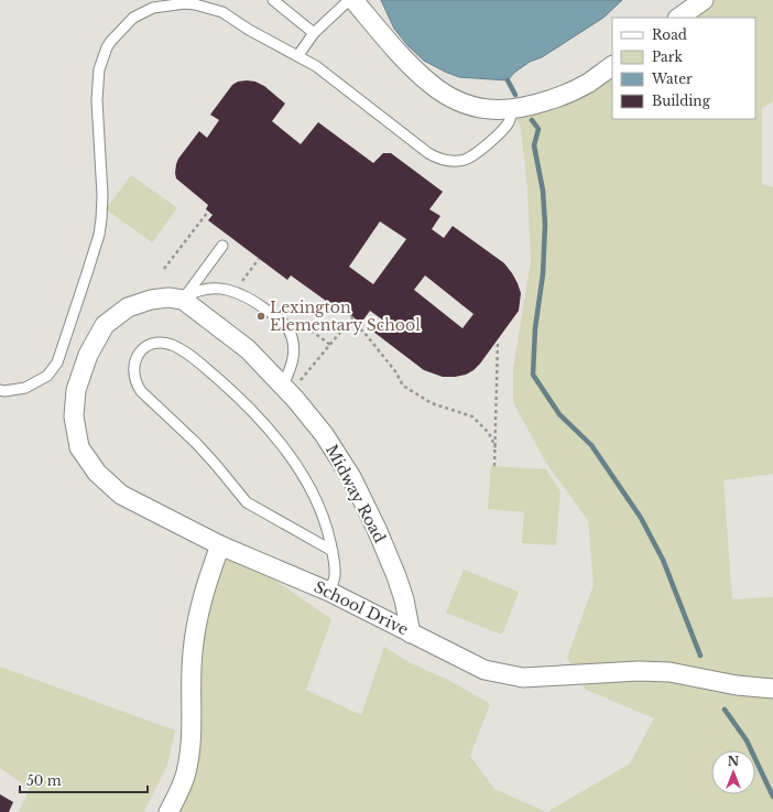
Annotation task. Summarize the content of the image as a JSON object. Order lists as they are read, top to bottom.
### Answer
{
  "streets": {
    "street": ["Midway Road", "School Drive"]
  },
  "crossings": [
    ["Midway Road", "School Drive"]
  ],
  "places": ["Lexington Elementary School"],
  "legend": [
    "Road",
    "Park",
    "Water",
    "Building"
  ],
  "scale_bar": "50 m",
  "north": "top"
}
